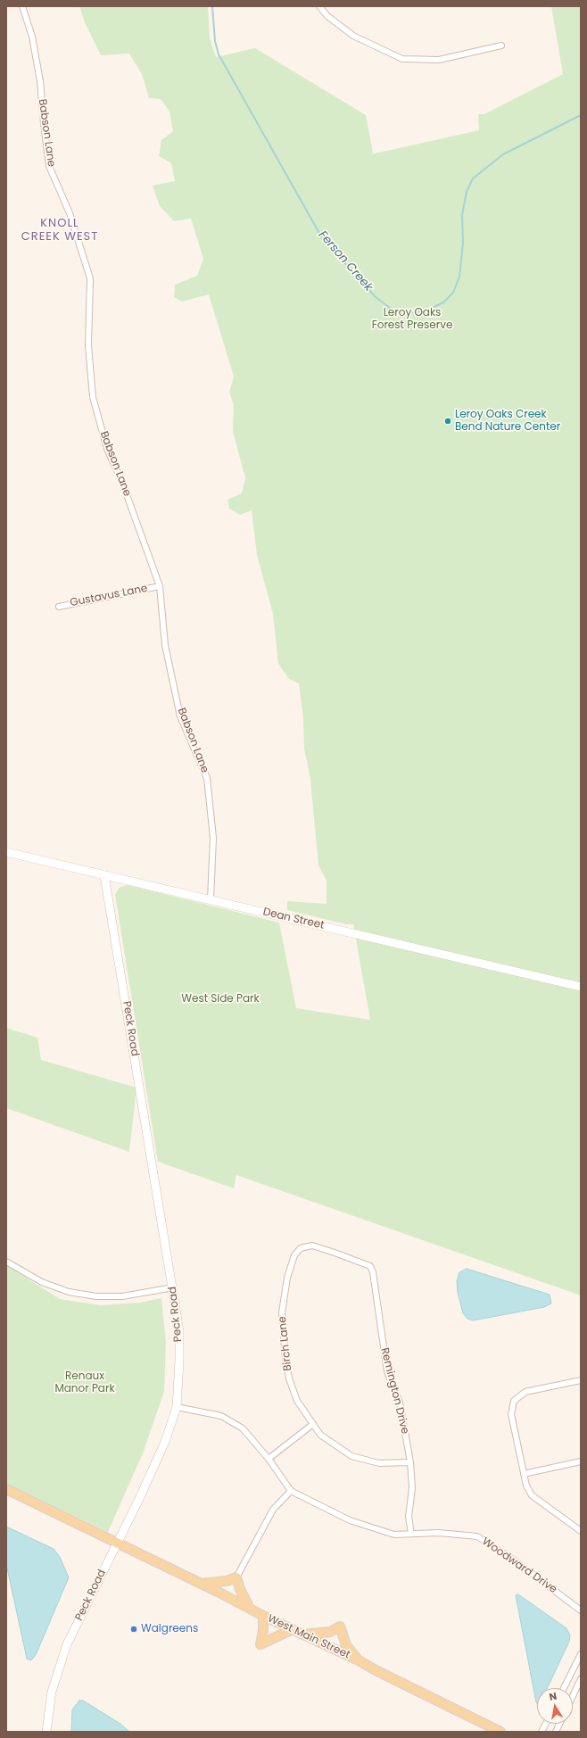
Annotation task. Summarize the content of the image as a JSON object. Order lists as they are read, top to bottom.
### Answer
{
  "streets": {
    "main road": ["West Main Street"],
    "street": [
      "Babson Lane",
      "Gustavus Lane",
      "Dean Street",
      "Peck Road",
      "Birch Lane",
      "Remington Drive",
      "Woodward Drive"
    ]
  },
  "crossings": [
    ["Babson Lane", "Gustavus Lane"],
    ["Babson Lane", "Dean Street"],
    ["Dean Street", "Peck Road"],
    ["Peck Road", "Woodward Drive"],
    ["Peck Road", "West Main Street"],
    ["Birch Lane", "Remington Drive"],
    ["Remington Drive", "Woodward Drive"]
  ],
  "districts": ["KNOLL CREEK WEST"],
  "water": ["Ferson Creek"],
  "parks": ["Leroy Oaks Forest Preserve", "West Side Park", "Renaux Manor Park"],
  "places": ["Leroy Oaks Creek Bend Nature Center", "Walgreens"],
  "north": "top"
}
